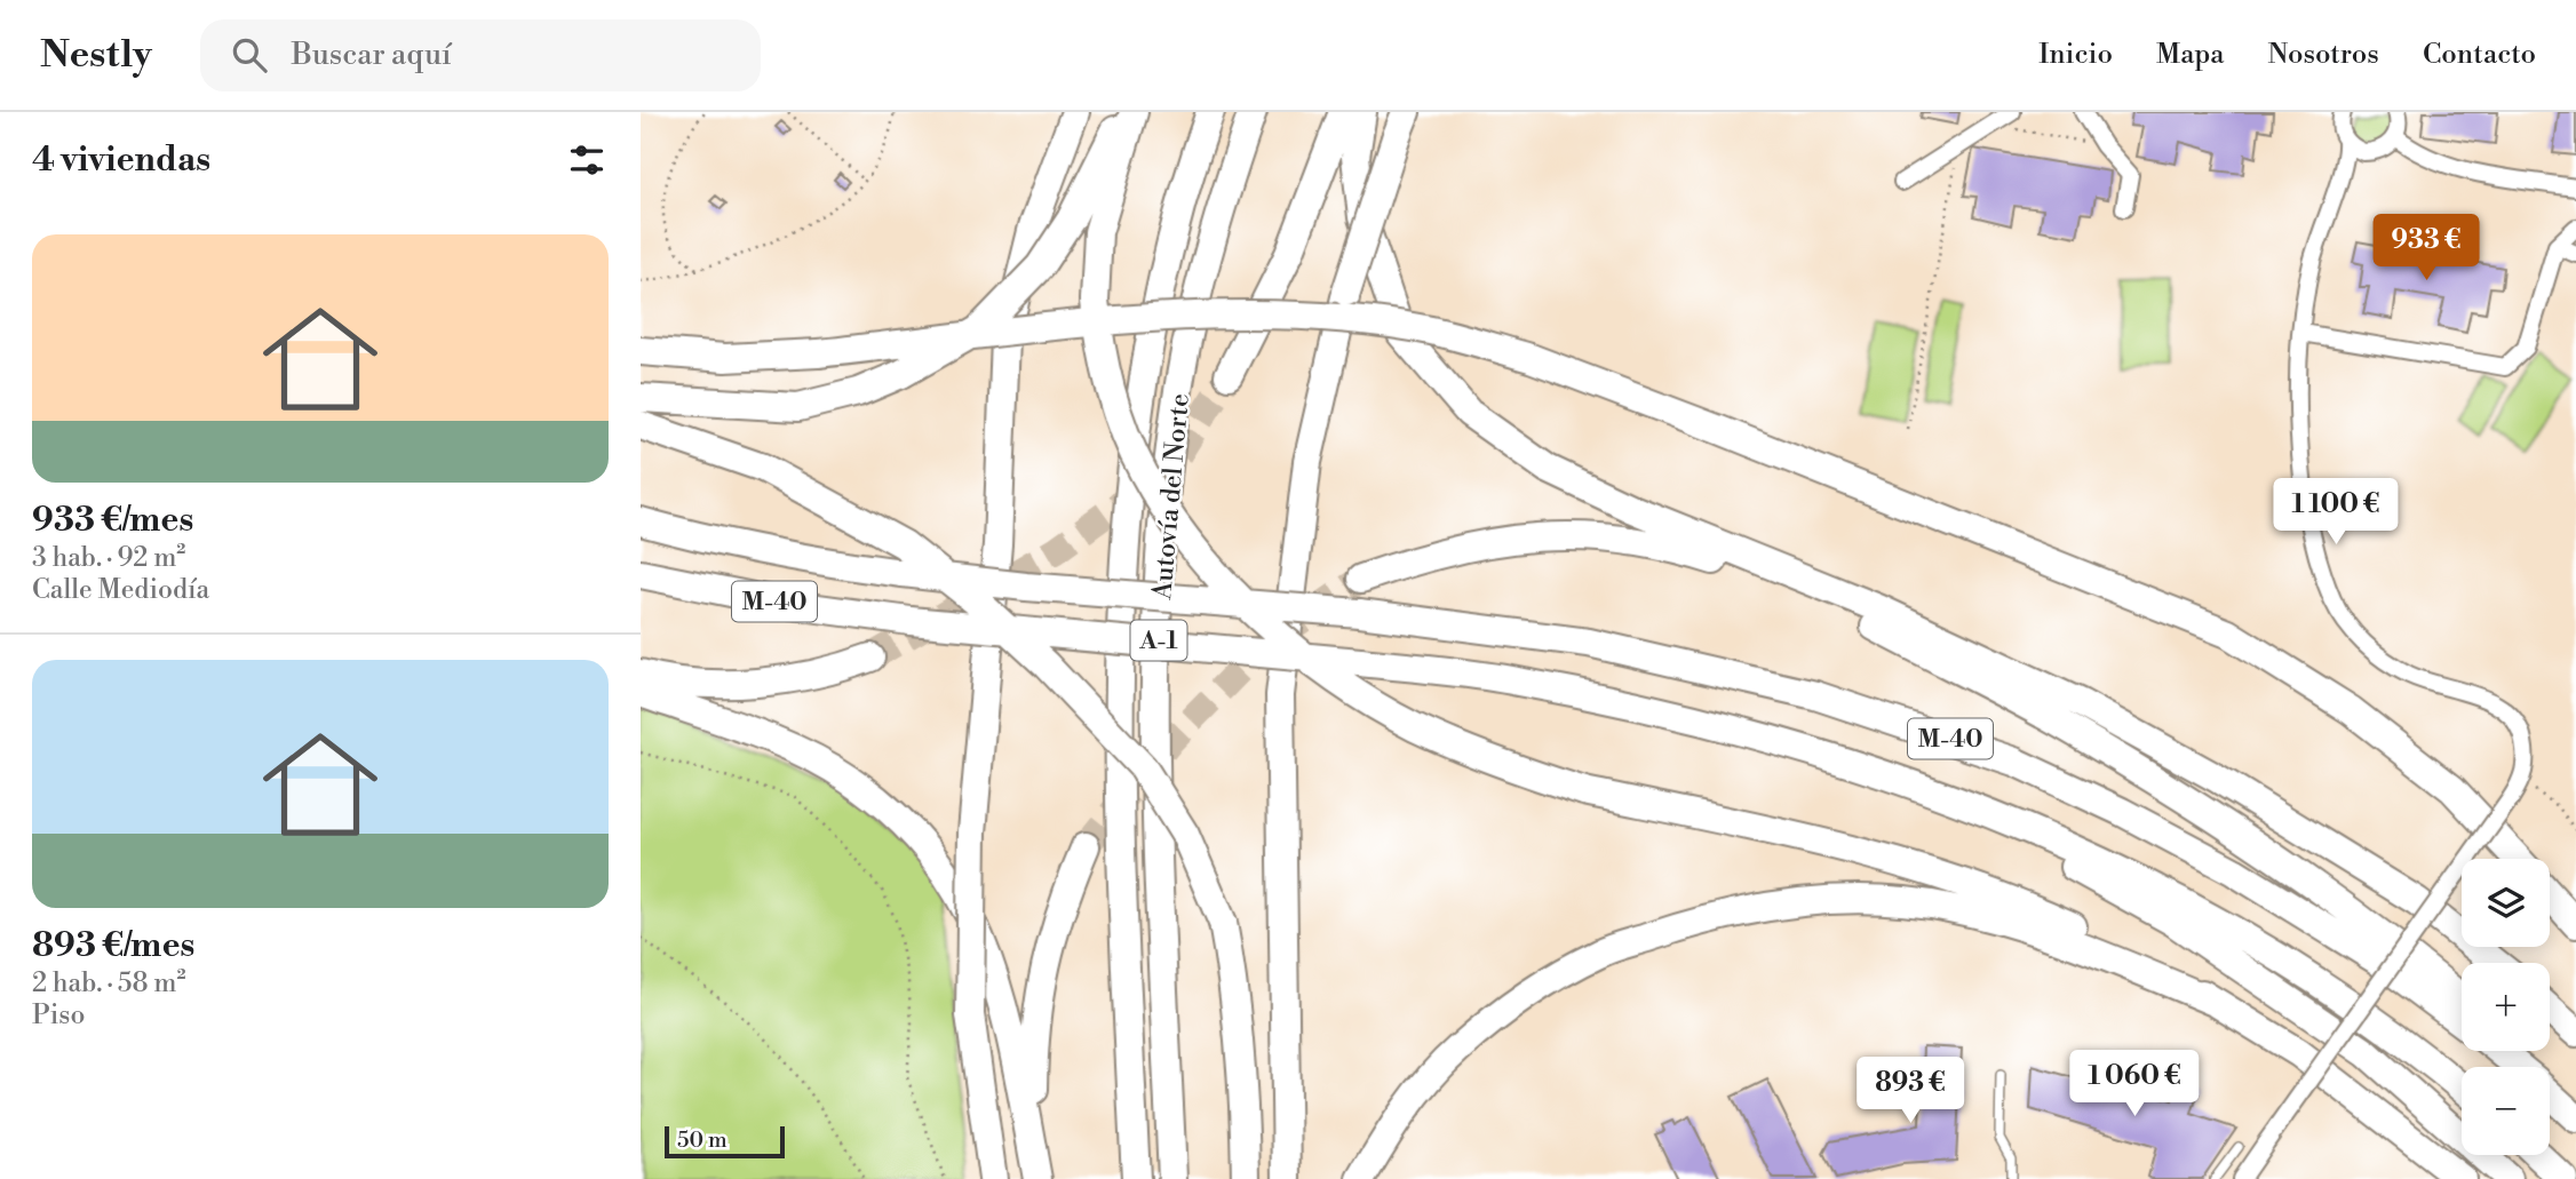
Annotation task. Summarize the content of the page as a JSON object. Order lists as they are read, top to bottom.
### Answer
{
  "streets": {
    "highway": ["Autovía del Norte", "M-40", "A-1"]
  },
  "scale_bar": "50 m",
  "page": {
    "header": "Nestly",
    "search": "Buscar aquí",
    "nav": [
      "Inicio",
      "Mapa",
      "Nosotros",
      "Contacto"
    ],
    "heading": "4 viviendas",
    "list": [
      {
        "name": "933 €/mes",
        "note": "3 hab. · 92 m² · Calle Mediodía"
      },
      {
        "name": "893 €/mes",
        "note": "2 hab. · 58 m² · Piso"
      }
    ],
    "price": [
      "933 €",
      "1 100 €",
      "1 060 €",
      "893 €"
    ],
    "map_buttons": ["+", "−"],
    "scale": "50 m"
  }
}
